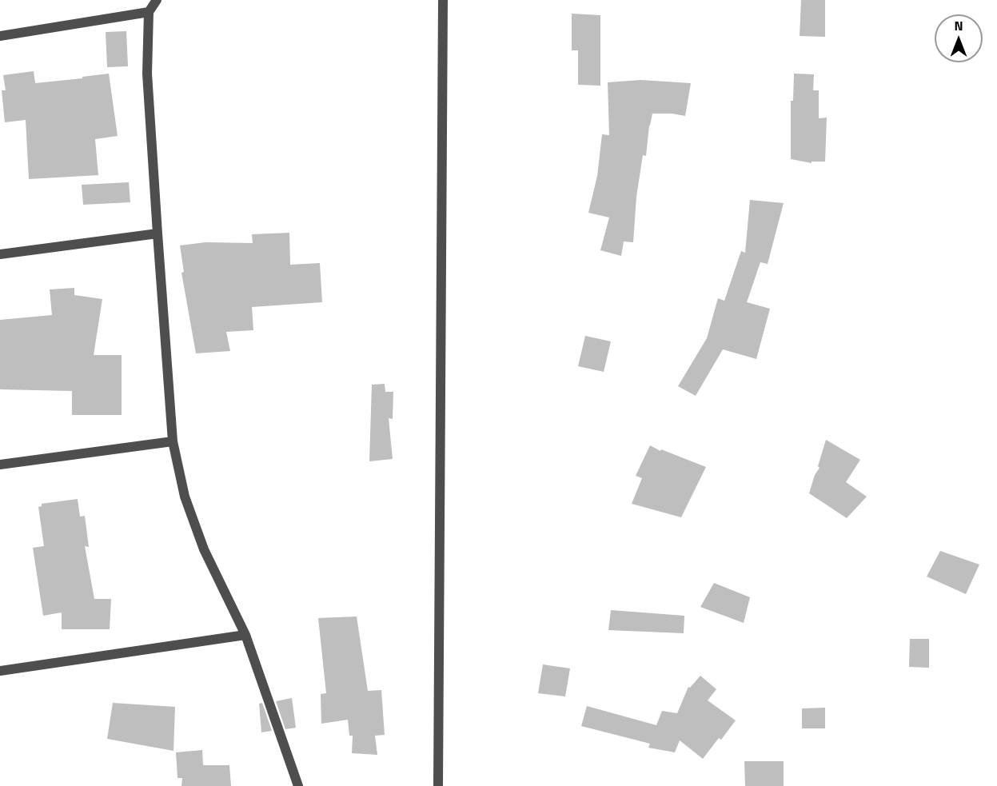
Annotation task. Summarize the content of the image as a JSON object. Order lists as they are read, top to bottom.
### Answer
{
  "north": "top"
}
